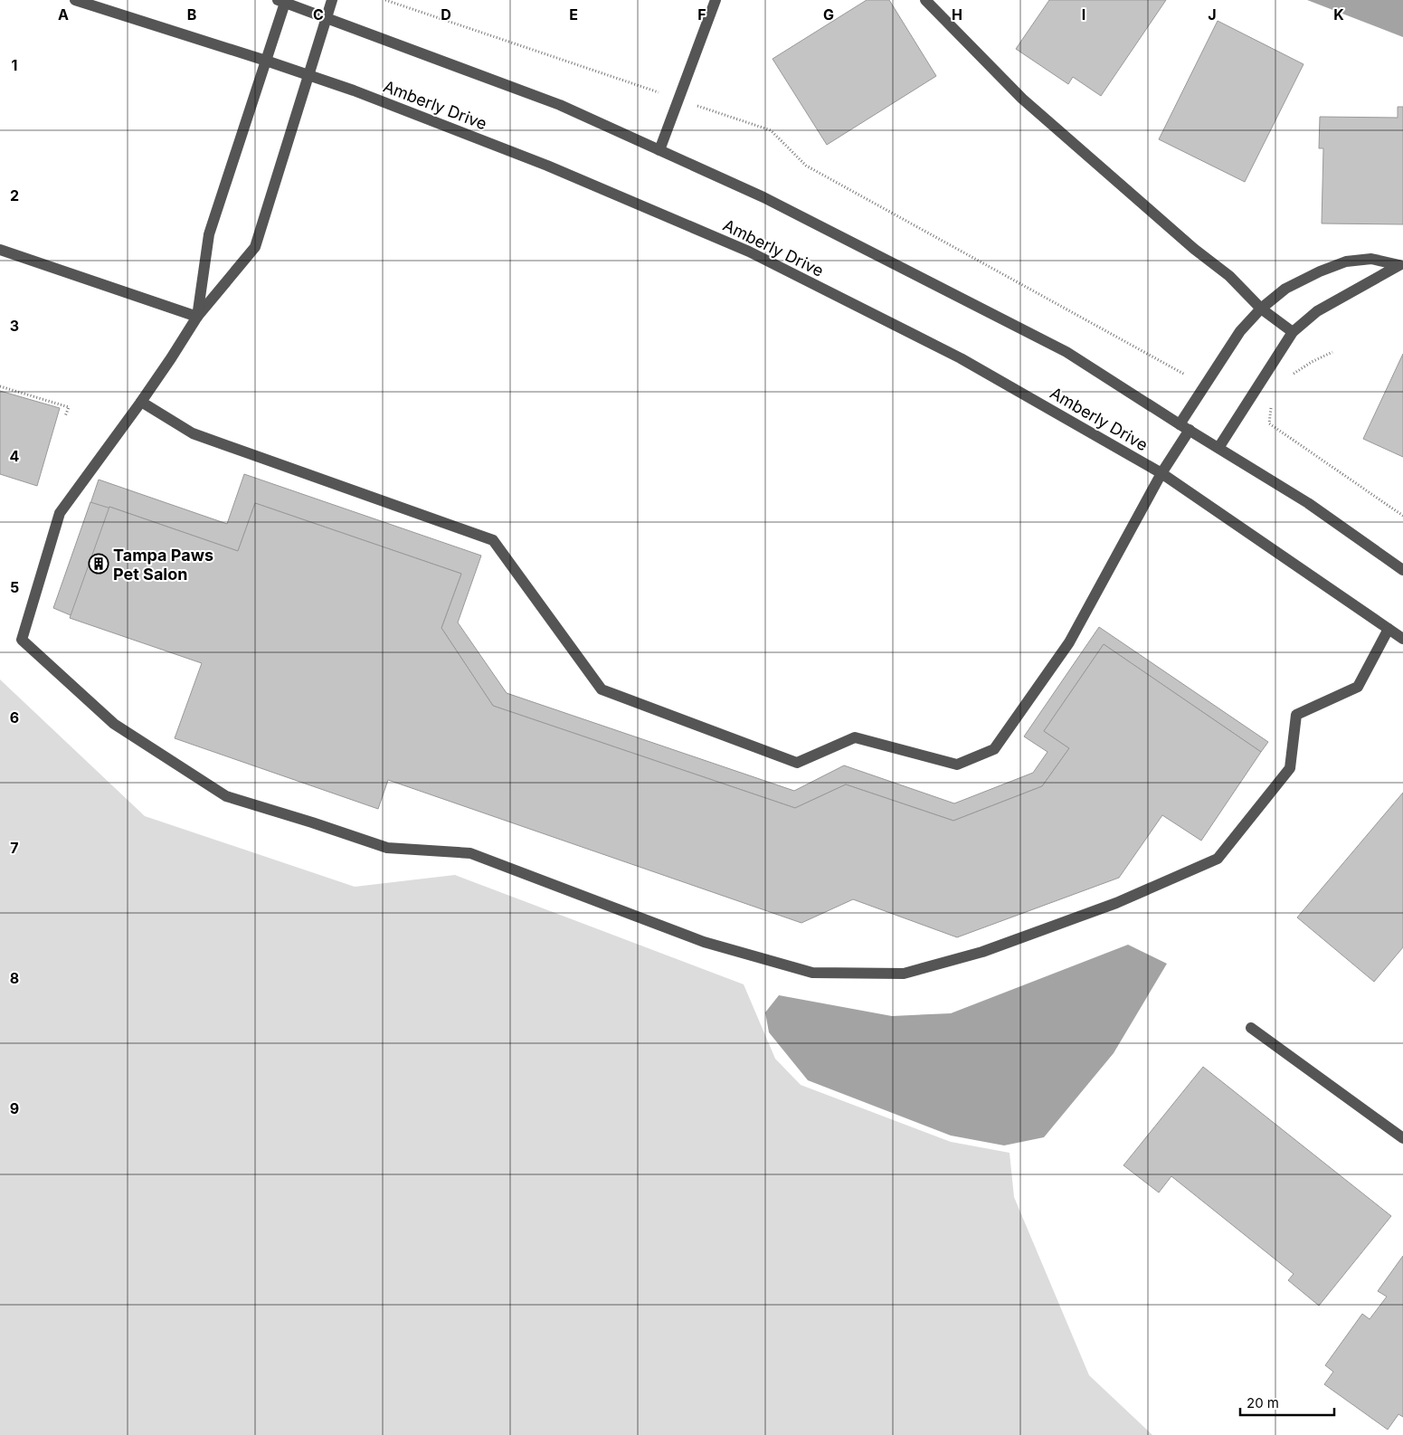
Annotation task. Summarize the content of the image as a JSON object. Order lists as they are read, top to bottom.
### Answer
{
  "streets": {
    "street": ["Amberly Drive"]
  },
  "places": {
    "building": ["Tampa Paws Pet Salon"]
  },
  "scale_bar": "20 m",
  "grid": {
    "columns": [
      "A",
      "B",
      "C",
      "D",
      "E",
      "F",
      "G",
      "H",
      "I",
      "J",
      "K"
    ],
    "rows": [
      "1",
      "2",
      "3",
      "4",
      "5",
      "6",
      "7",
      "8",
      "9"
    ]
  }
}
